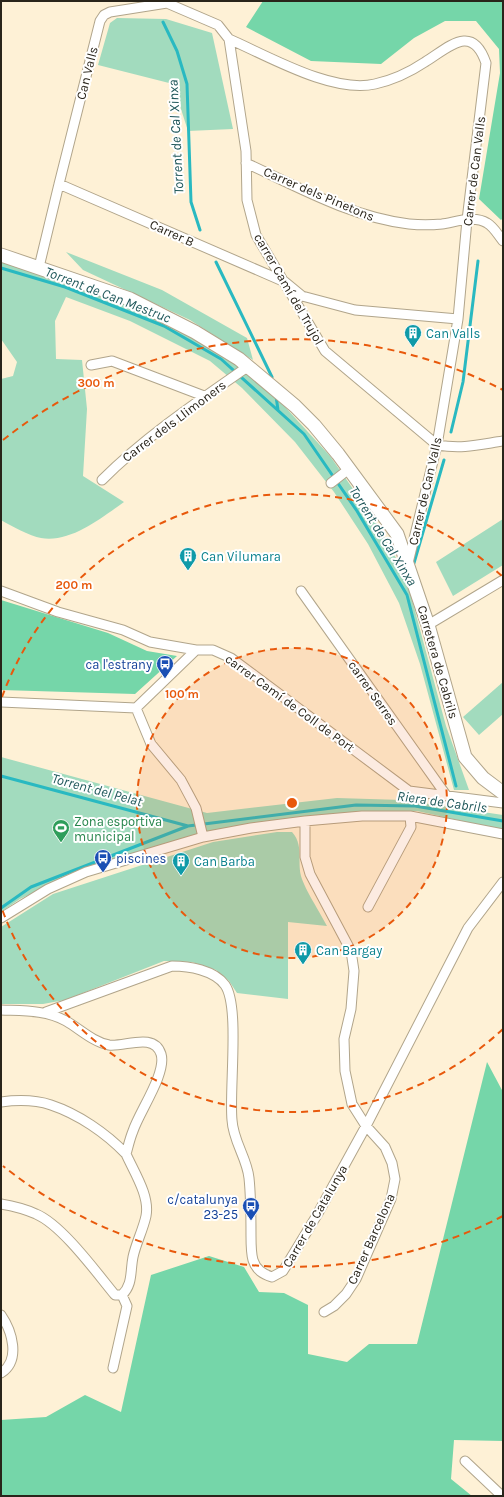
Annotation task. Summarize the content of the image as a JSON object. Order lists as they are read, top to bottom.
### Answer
{
  "streets": {
    "street": [
      "Can Valls",
      "Carrer de Can Valls",
      "Carrer dels Pinetons",
      "Carrer B",
      "carrer Camí del Trujol",
      "Carrer dels Llimoners",
      "Carretera de Cabrils",
      "carrer Serres",
      "carrer Camí de Coll de Port",
      "Carrer de Catalunya",
      "Carrer Barcelona"
    ]
  },
  "crossings": [
    ["Can Valls", "Carrer de Can Valls"],
    ["Can Valls", "Carrer B"],
    ["Can Valls", "carrer Camí del Trujol"],
    ["Can Valls", "Carretera de Cabrils"],
    ["Carrer de Can Valls", "Carrer dels Pinetons"],
    ["Carrer de Can Valls", "carrer Camí del Trujol"],
    ["Carrer de Can Valls", "Carretera de Cabrils"],
    ["Carrer dels Pinetons", "carrer Camí del Trujol"],
    ["Carrer B", "carrer Camí del Trujol"],
    ["Carrer dels Llimoners", "Carretera de Cabrils"],
    ["carrer Serres", "carrer Camí de Coll de Port"],
    ["Carrer de Catalunya", "Carrer Barcelona"]
  ],
  "water": [
    "Torrent de Cal Xinxa",
    "Torrent de Can Mestruc",
    "Torrent del Pelat",
    "Riera de Cabrils"
  ],
  "places": {
    "building": [
      "Can Valls",
      "Can Vilumara",
      "Can Barba",
      "Can Bargay"
    ],
    "bus stop": ["ca l'estrany", "piscines", "c/catalunya 23-25"],
    "sports": ["Zona esportiva municipal"]
  },
  "rings": ["300 m", "200 m", "100 m"]
}
